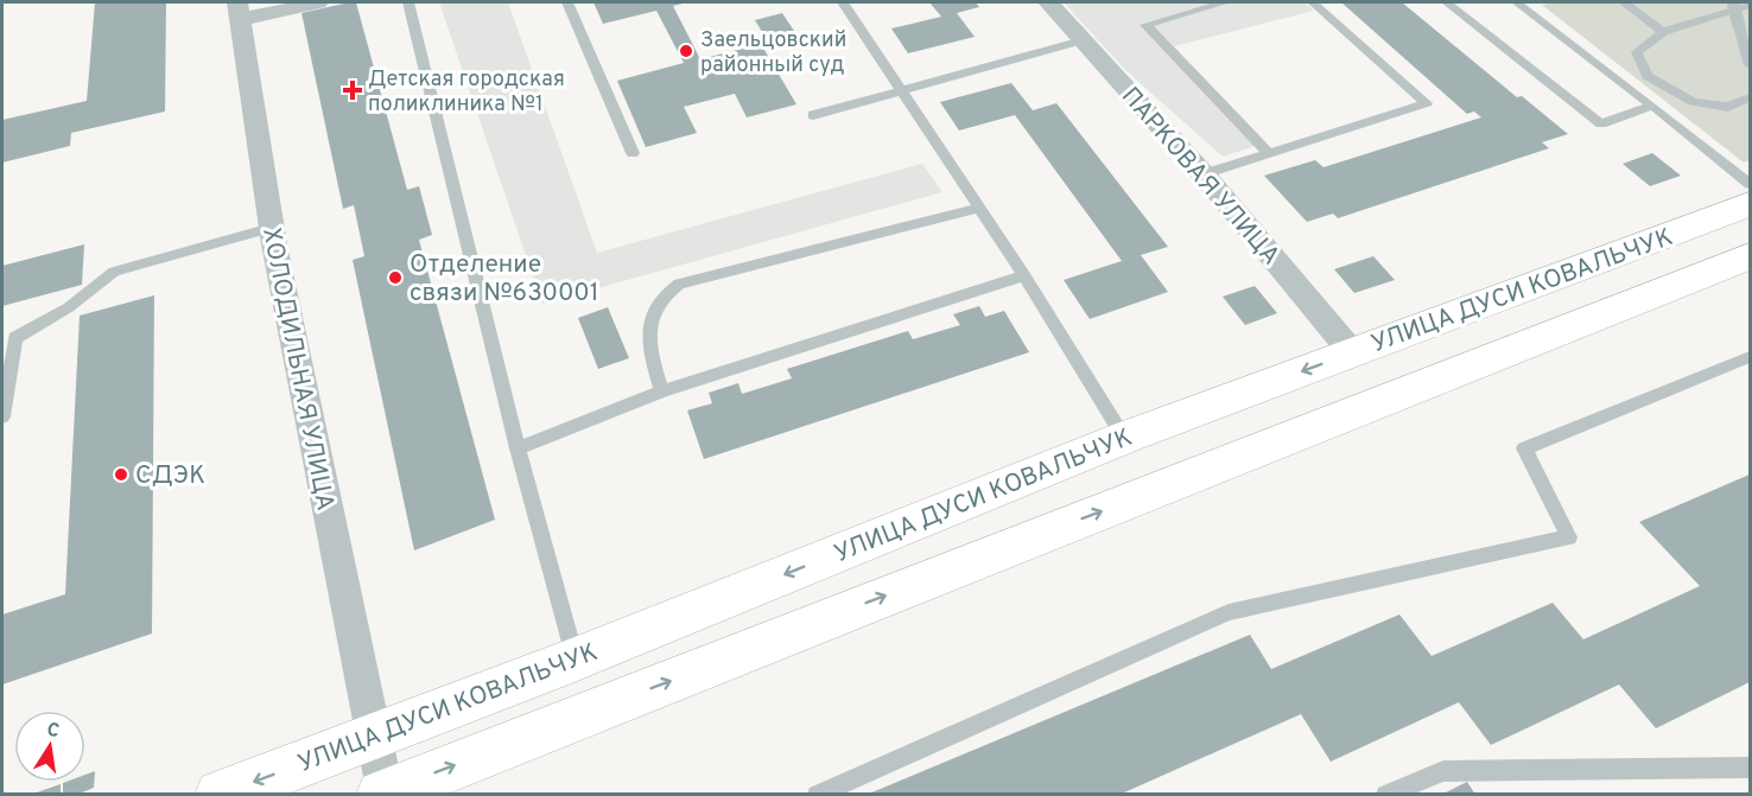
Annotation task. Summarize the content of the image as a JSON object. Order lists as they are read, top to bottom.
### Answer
{
  "streets": {
    "main road": ["УЛИЦА ДУСИ КОВАЛЬЧУК"],
    "street": ["ПАРКОВАЯ УЛИЦА", "ХОЛОДИЛЬНАЯ УЛИЦА"]
  },
  "crossings": [
    ["ПАРКОВАЯ УЛИЦА", "УЛИЦА ДУСИ КОВАЛЬЧУК"],
    ["УЛИЦА ДУСИ КОВАЛЬЧУК", "ХОЛОДИЛЬНАЯ УЛИЦА"]
  ],
  "places": {
    "other": ["Заельцовский районный суд", "Отделение связи №630001", "СДЭК"],
    "health": ["Детская городская поликлиника №1"]
  },
  "north": "top"
}
